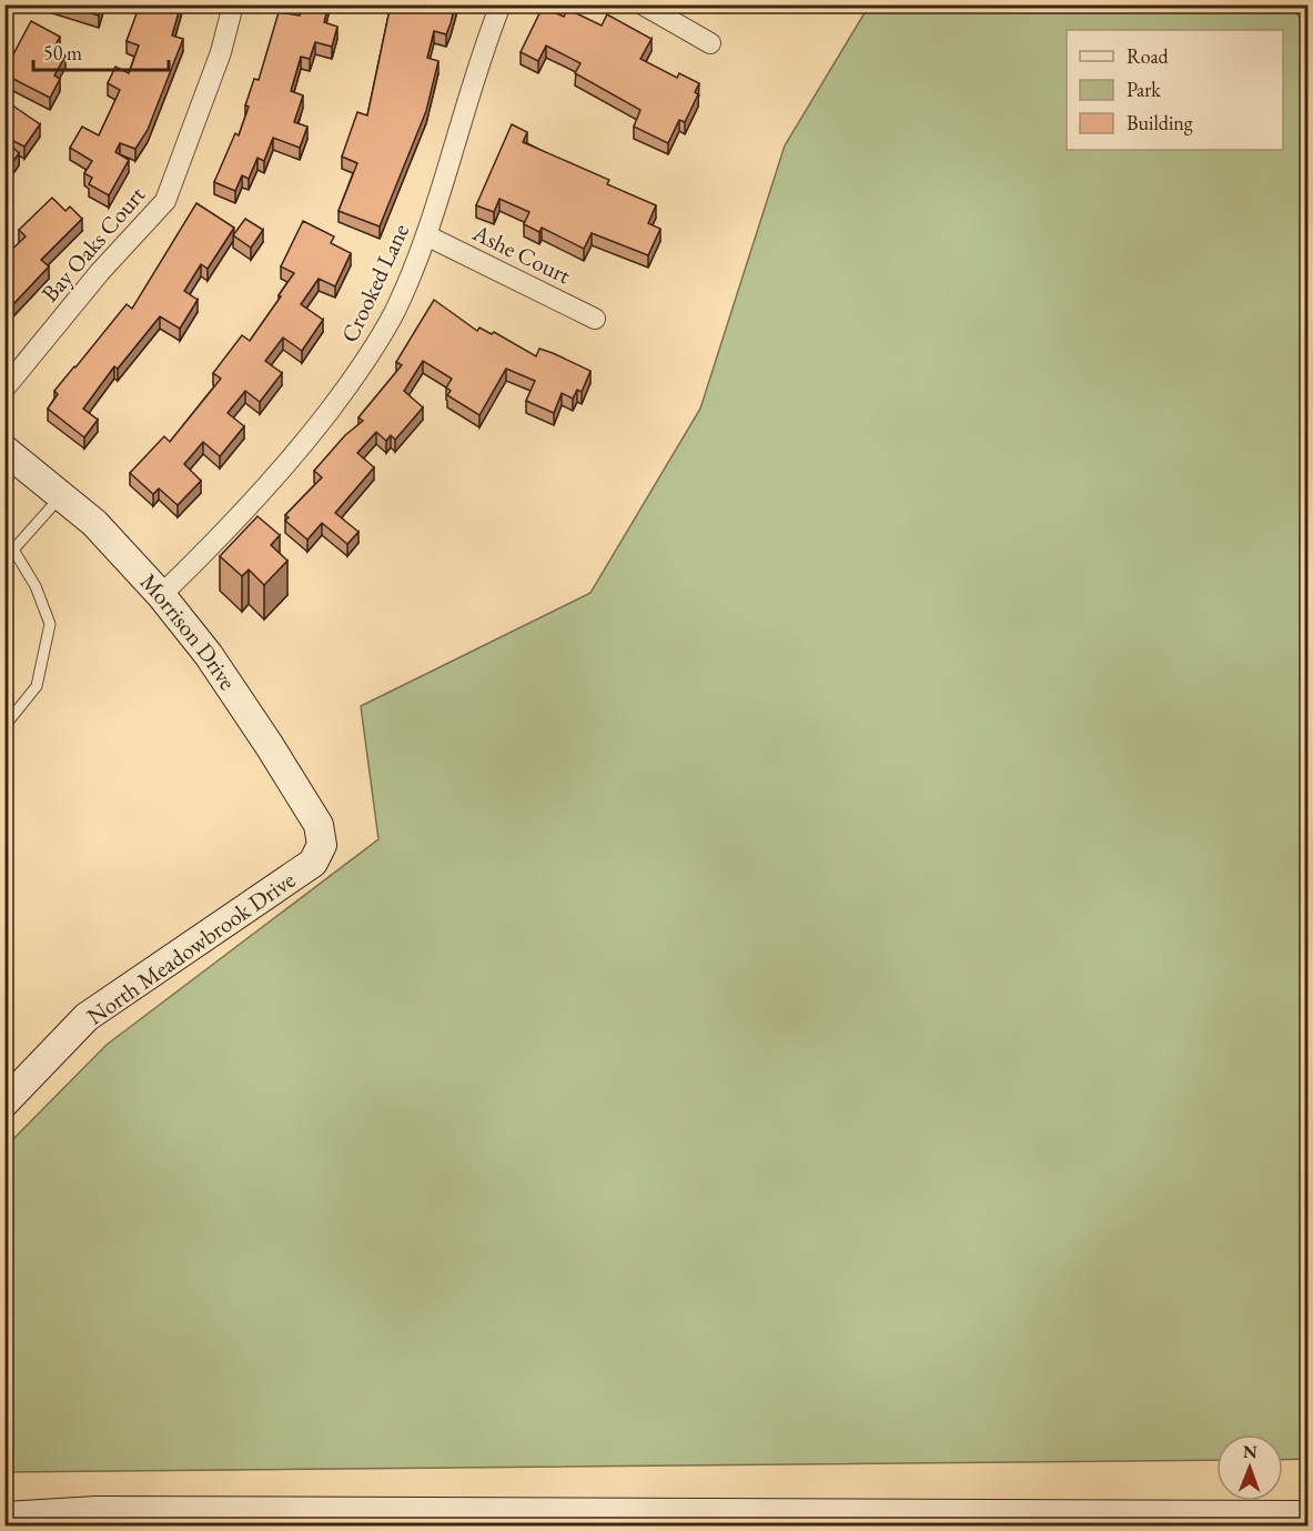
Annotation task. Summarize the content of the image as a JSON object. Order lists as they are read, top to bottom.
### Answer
{
  "streets": {
    "main road": ["Morrison Drive", "North Meadowbrook Drive"],
    "street": ["Bay Oaks Court", "Ashe Court", "Crooked Lane"]
  },
  "crossings": [
    ["Ashe Court", "Crooked Lane"],
    ["Crooked Lane", "Morrison Drive"],
    ["Morrison Drive", "North Meadowbrook Drive"]
  ],
  "legend": ["Road", "Park", "Building"],
  "scale_bar": "50 m",
  "north": "top"
}
